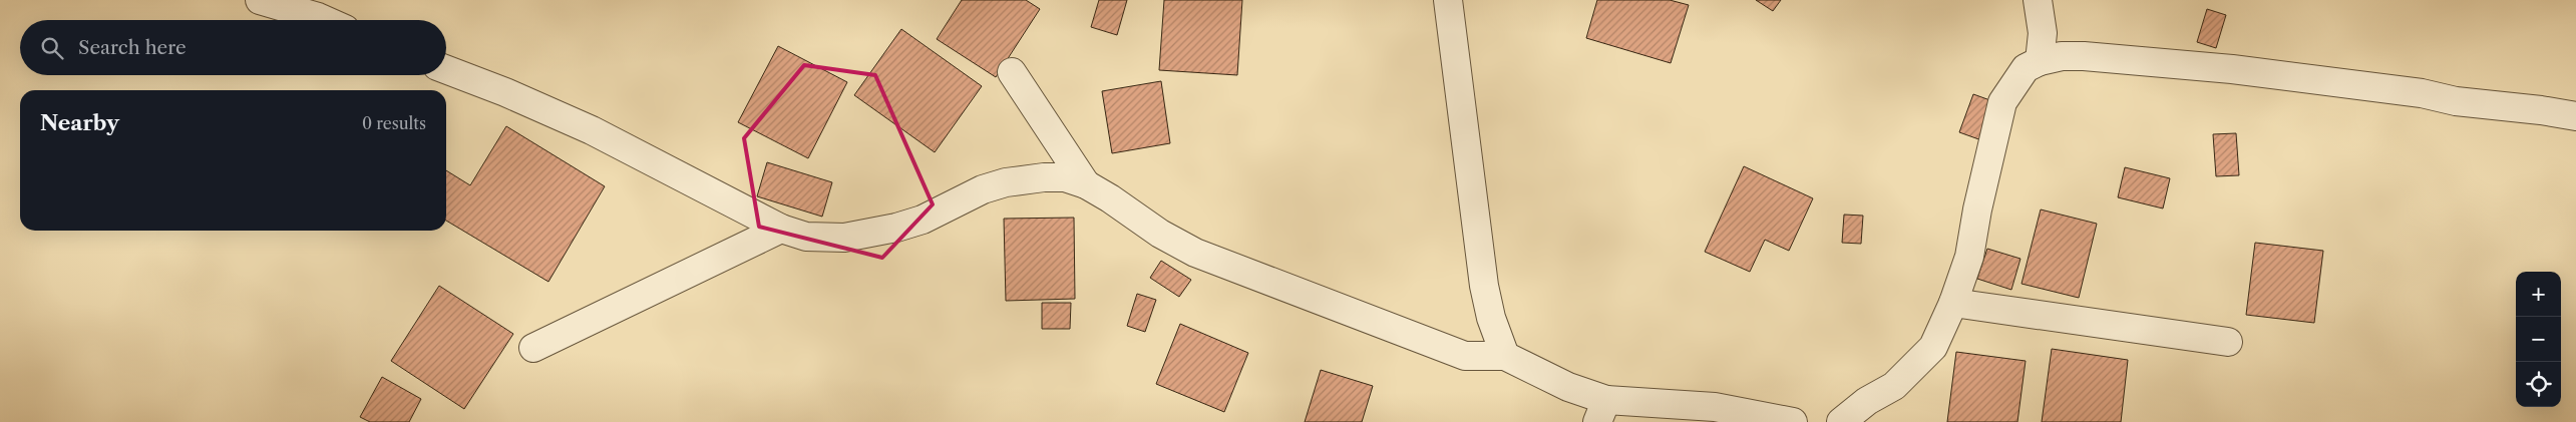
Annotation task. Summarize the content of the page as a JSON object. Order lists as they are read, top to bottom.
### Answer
{
  "page": {
    "search": "Search here",
    "heading": ["Nearby", "0 results"],
    "map_buttons": ["+", "−"]
  }
}
